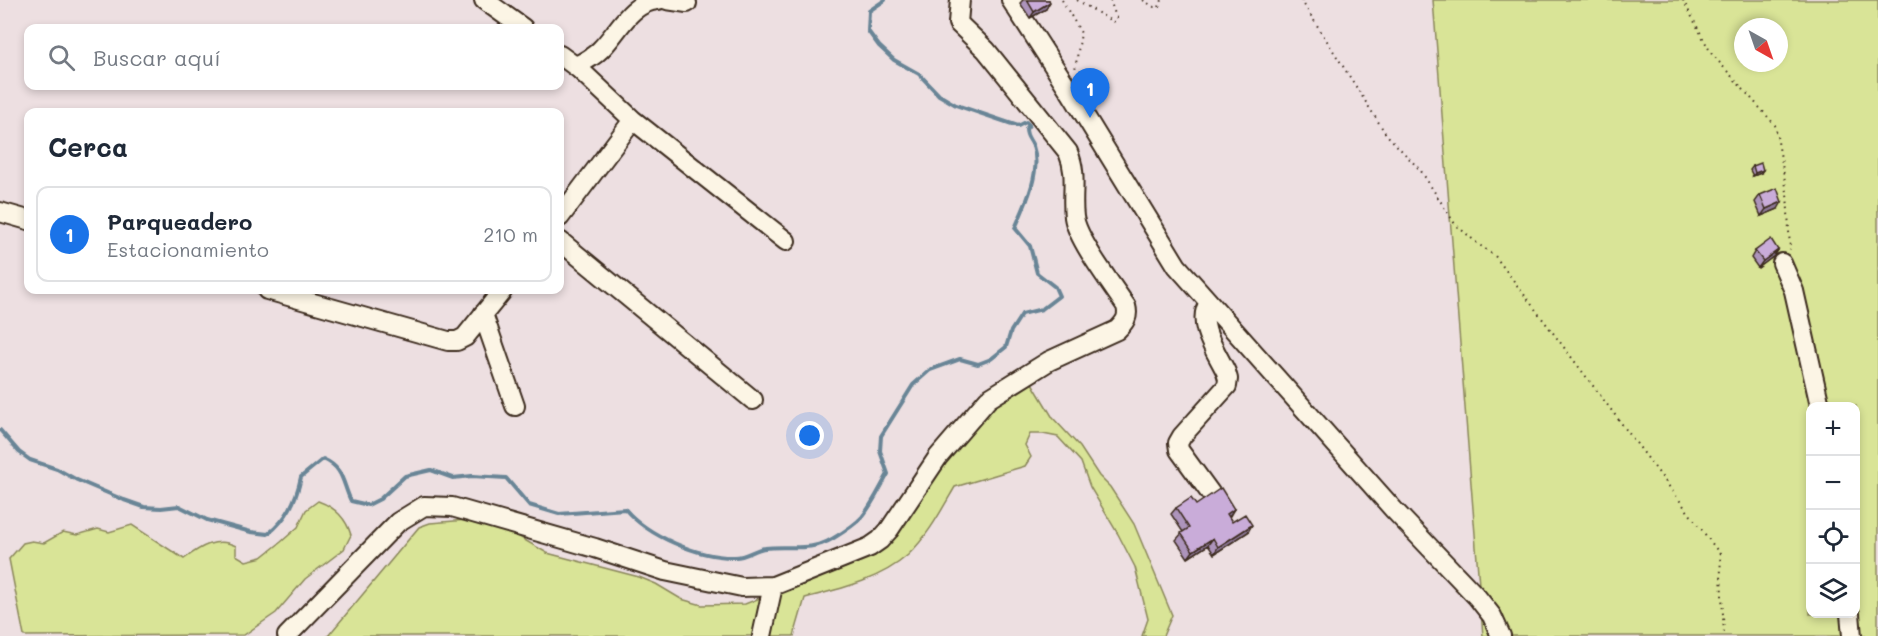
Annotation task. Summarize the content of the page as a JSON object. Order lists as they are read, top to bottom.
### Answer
{
  "north": "bottom right",
  "page": {
    "search": "Buscar aquí",
    "pins": "1",
    "heading": "Cerca",
    "list": [
      {
        "mark": "1",
        "name": "Parqueadero",
        "note": "Estacionamiento",
        "value": "210 m"
      }
    ],
    "map_buttons": ["+", "−"]
  }
}
